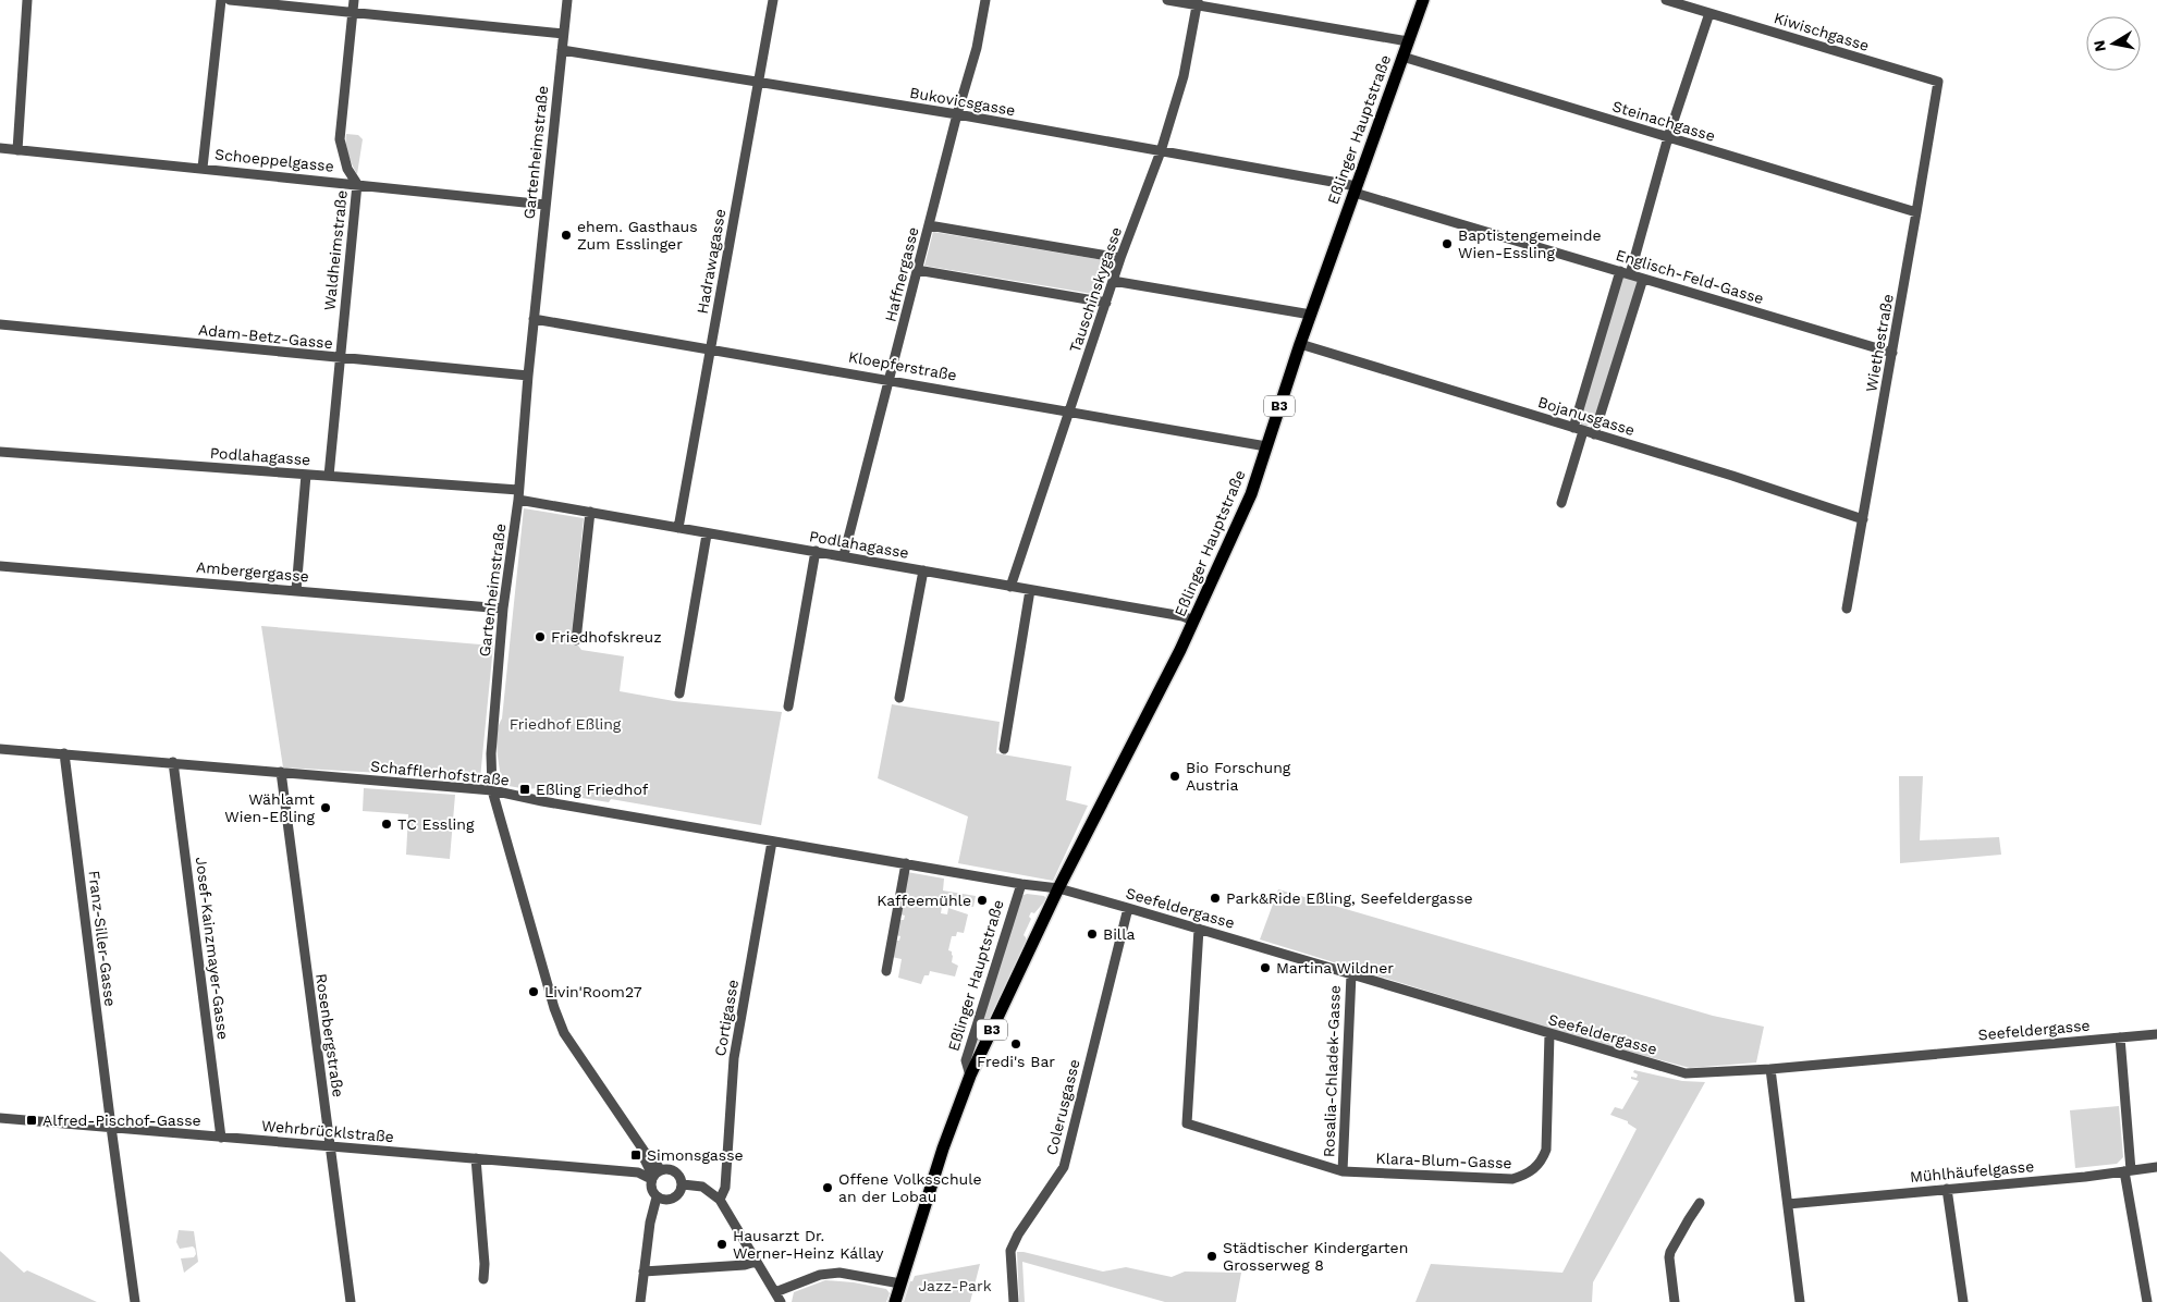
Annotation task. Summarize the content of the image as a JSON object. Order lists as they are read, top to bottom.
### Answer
{
  "streets": {
    "main road": ["Eßlinger Hauptstraße", "B3"],
    "street": [
      "Kiwischgasse",
      "Bukovicsgasse",
      "Steinachgasse",
      "Gartenheimstraße",
      "Schoeppelgasse",
      "Waldheimstraße",
      "Hadrawagasse",
      "Haffnergasse",
      "Englisch-Feld-Gasse",
      "Tauschinskygasse",
      "Adam-Betz-Gasse",
      "Wiethestraße",
      "Kloepferstraße",
      "Bojanusgasse",
      "Podlahagasse",
      "Ambergergasse",
      "Schafflerhofstraße",
      "Seefeldergasse",
      "Franz-Siller-Gasse",
      "Josef-Kainzmayer-Gasse",
      "Cortigasse",
      "Rosenbergstraße",
      "Rosalia-Chladek-Gasse",
      "Colerusgasse",
      "Wehrbrücklstraße",
      "Klara-Blum-Gasse",
      "Mühlhäufelgasse"
    ]
  },
  "crossings": [
    ["Kiwischgasse", "Wiethestraße"],
    ["Bukovicsgasse", "Eßlinger Hauptstraße"],
    ["Bukovicsgasse", "Gartenheimstraße"],
    ["Bukovicsgasse", "Hadrawagasse"],
    ["Bukovicsgasse", "Haffnergasse"],
    ["Bukovicsgasse", "Englisch-Feld-Gasse"],
    ["Bukovicsgasse", "Tauschinskygasse"],
    ["Steinachgasse", "Eßlinger Hauptstraße"],
    ["Steinachgasse", "Wiethestraße"],
    ["Eßlinger Hauptstraße", "Englisch-Feld-Gasse"],
    ["Eßlinger Hauptstraße", "Kloepferstraße"],
    ["Eßlinger Hauptstraße", "Bojanusgasse"],
    ["Eßlinger Hauptstraße", "Podlahagasse"],
    ["Eßlinger Hauptstraße", "Schafflerhofstraße"],
    ["Eßlinger Hauptstraße", "Seefeldergasse"],
    ["Gartenheimstraße", "Schoeppelgasse"],
    ["Gartenheimstraße", "Adam-Betz-Gasse"],
    ["Gartenheimstraße", "Kloepferstraße"],
    ["Gartenheimstraße", "Podlahagasse"],
    ["Gartenheimstraße", "Ambergergasse"],
    ["Gartenheimstraße", "Schafflerhofstraße"],
    ["Gartenheimstraße", "Cortigasse"],
    ["Gartenheimstraße", "Wehrbrücklstraße"],
    ["Schoeppelgasse", "Waldheimstraße"],
    ["Waldheimstraße", "Adam-Betz-Gasse"],
    ["Waldheimstraße", "Podlahagasse"],
    ["Hadrawagasse", "Kloepferstraße"],
    ["Hadrawagasse", "Podlahagasse"],
    ["Haffnergasse", "Kloepferstraße"],
    ["Haffnergasse", "Podlahagasse"],
    ["Englisch-Feld-Gasse", "Wiethestraße"],
    ["Tauschinskygasse", "Kloepferstraße"],
    ["Tauschinskygasse", "Podlahagasse"],
    ["Wiethestraße", "Bojanusgasse"],
    ["Schafflerhofstraße", "Seefeldergasse"],
    ["Schafflerhofstraße", "Franz-Siller-Gasse"],
    ["Schafflerhofstraße", "Josef-Kainzmayer-Gasse"],
    ["Schafflerhofstraße", "Cortigasse"],
    ["Schafflerhofstraße", "Rosenbergstraße"],
    ["Seefeldergasse", "Rosalia-Chladek-Gasse"],
    ["Seefeldergasse", "Colerusgasse"],
    ["Seefeldergasse", "Klara-Blum-Gasse"],
    ["Franz-Siller-Gasse", "Wehrbrücklstraße"],
    ["Josef-Kainzmayer-Gasse", "Wehrbrücklstraße"],
    ["Rosenbergstraße", "Wehrbrücklstraße"],
    ["Rosalia-Chladek-Gasse", "Klara-Blum-Gasse"]
  ],
  "parks": ["Friedhof Eßling", "Jazz-Park"],
  "places": {
    "other": [
      "ehem. Gasthaus Zum Esslinger",
      "Baptistengemeinde Wien-Essling",
      "Friedhofskreuz",
      "Bio Forschung Austria",
      "Wählamt Wien-Eßling",
      "TC Essling",
      "Park&Ride Eßling, Seefeldergasse",
      "Kaffeemühle",
      "Billa",
      "Martina Wildner",
      "Livin'Room27",
      "Fredi's Bar",
      "Offene Volksschule an der Lobau",
      "Hausarzt Dr. Werner-Heinz Kállay",
      "Städtischer Kindergarten Grosserweg 8"
    ],
    "transit": ["Eßling Friedhof", "Alfred-Pischof-Gasse", "Simonsgasse"]
  },
  "north": "left"
}
